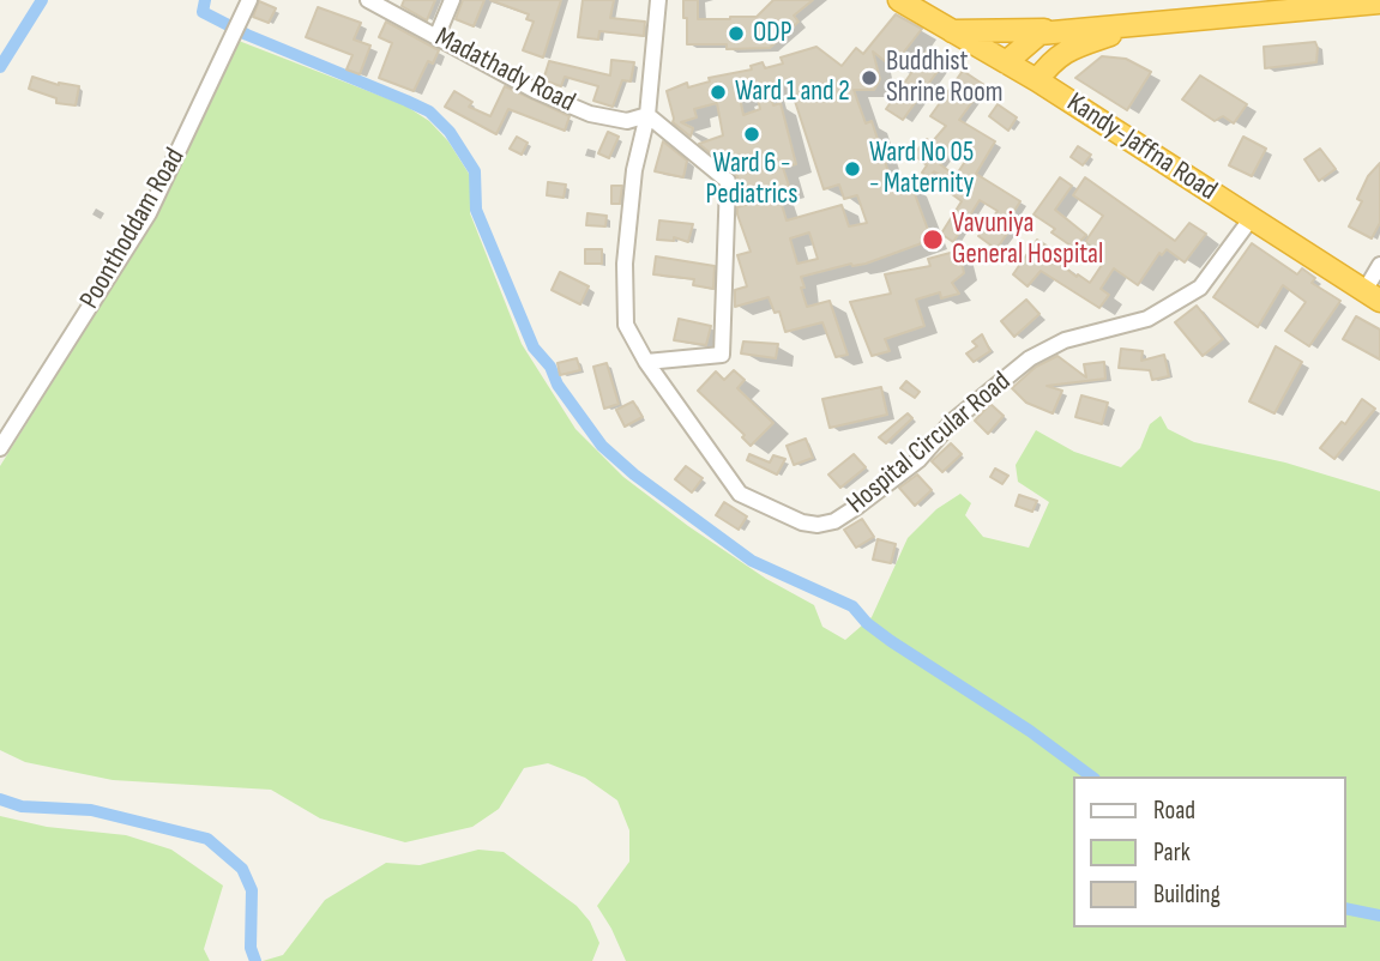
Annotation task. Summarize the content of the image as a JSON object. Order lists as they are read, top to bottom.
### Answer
{
  "streets": {
    "highway": ["Kandy-Jaffna Road"],
    "street": ["Madathady Road", "Poonthoddam Road", "Hospital Circular Road"]
  },
  "crossings": [
    ["Madathady Road", "Hospital Circular Road"],
    ["Kandy-Jaffna Road", "Hospital Circular Road"]
  ],
  "places": [
    "ODP",
    "Buddhist Shrine Room",
    "Ward 1 and 2",
    "Ward 6 - Pediatrics",
    "Ward No 05 - Maternity",
    "Vavuniya General Hospital"
  ],
  "legend": ["Road", "Park", "Building"]
}
